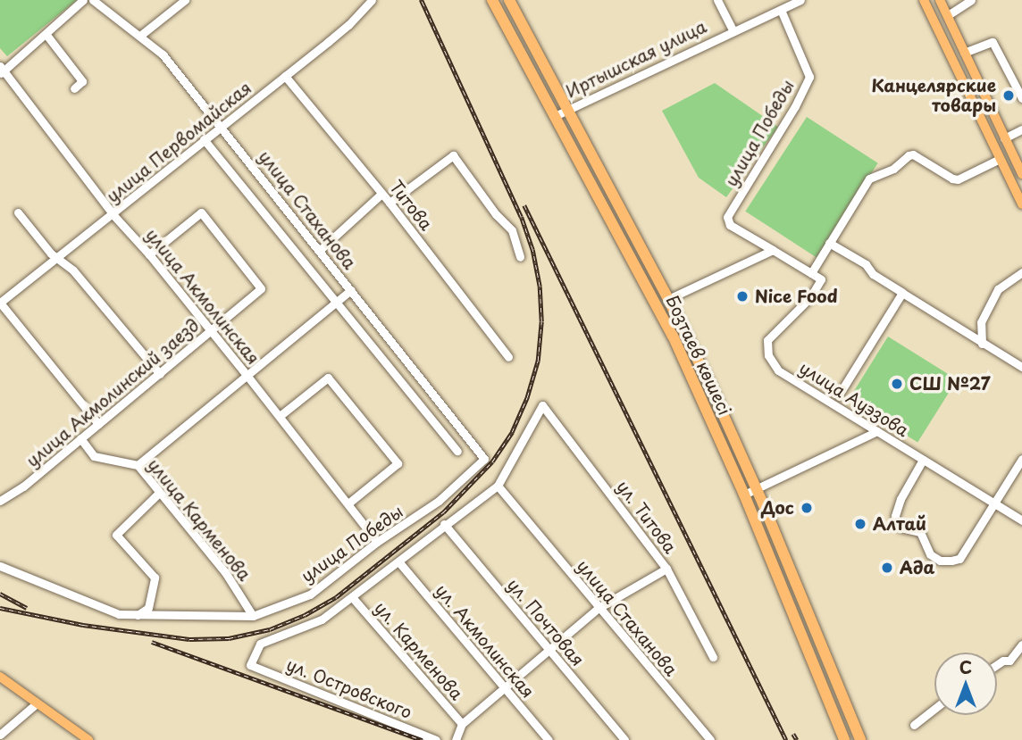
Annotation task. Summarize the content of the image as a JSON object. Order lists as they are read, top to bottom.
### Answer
{
  "streets": {
    "highway": ["Бозтаев көшесі"],
    "street": [
      "Иртышская улица",
      "улица Победы",
      "улица Первомайская",
      "Титова",
      "улица Стаханова",
      "улица Акмолинская",
      "улица Акмолинский заезд",
      "улица Ауэзова",
      "ул. Титова",
      "улица Карменова",
      "ул. Почтовая",
      "ул. Акмолинская",
      "ул. Карменова",
      "ул. Островского"
    ]
  },
  "crossings": [
    ["Иртышская улица", "улица Победы"],
    ["Иртышская улица", "Бозтаев көшесі"],
    ["улица Победы", "улица Стаханова"],
    ["улица Победы", "улица Акмолинская"],
    ["улица Победы", "улица Карменова"],
    ["улица Первомайская", "Титова"],
    ["улица Первомайская", "улица Стаханова"],
    ["улица Первомайская", "улица Акмолинская"],
    ["улица Стаханова", "ул. Титова"],
    ["улица Акмолинская", "улица Акмолинский заезд"],
    ["улица Акмолинский заезд", "улица Карменова"],
    ["ул. Карменова", "ул. Островского"]
  ],
  "places": [
    "Канцелярские товары",
    "Nice Food",
    "СШ №27",
    "Дос",
    "Алтай",
    "Ада"
  ],
  "north": "top"
}
